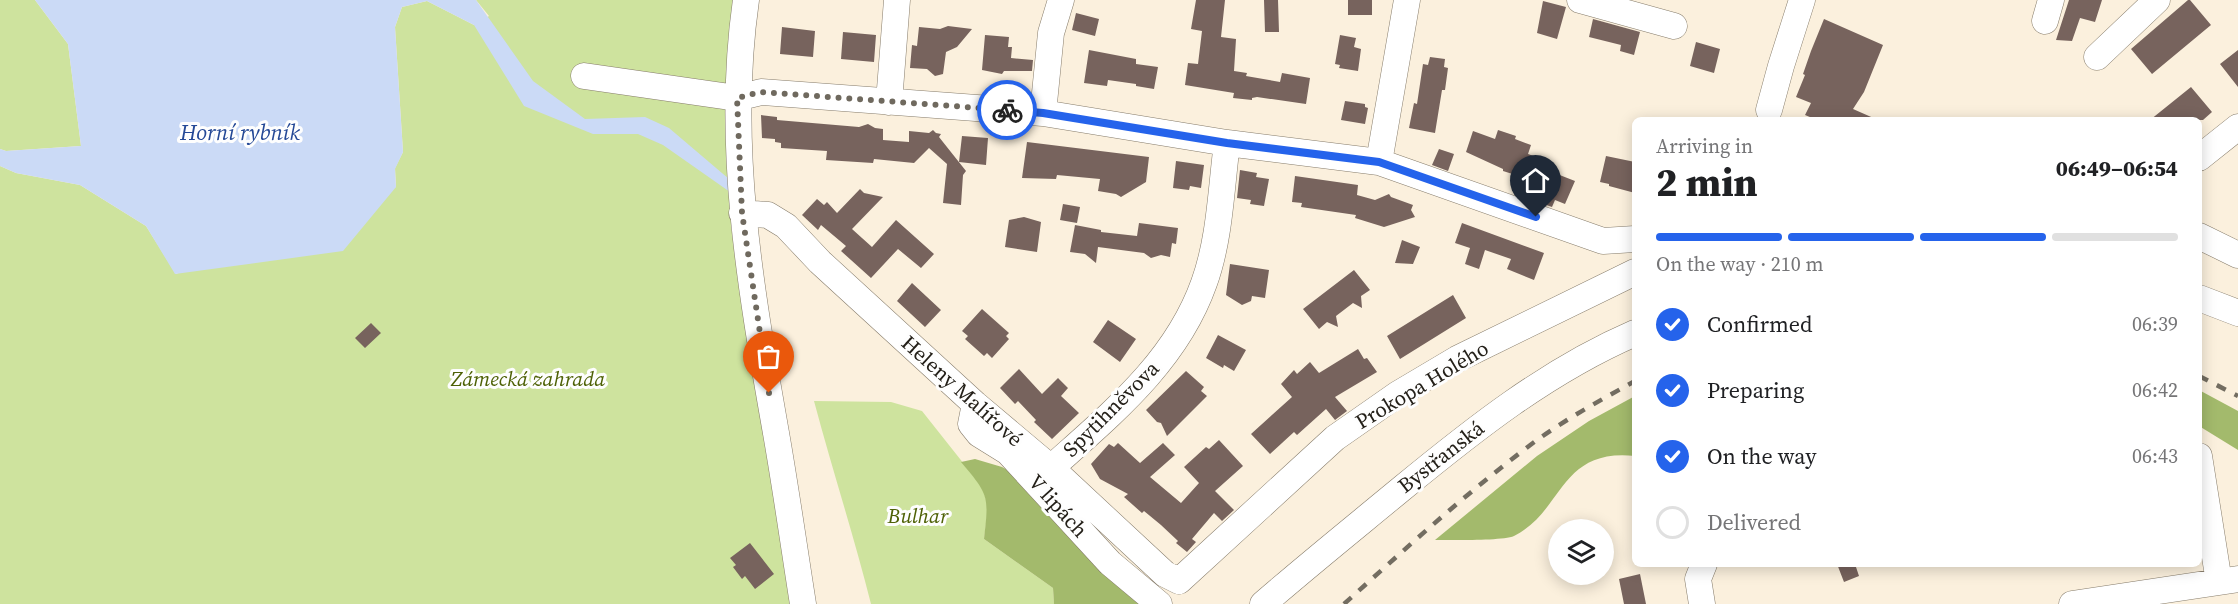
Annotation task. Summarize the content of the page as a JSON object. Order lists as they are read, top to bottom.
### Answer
{
  "streets": {
    "street": [
      "Prokopa Holého",
      "Heleny Malířové",
      "Spytihněvova",
      "Bystřanská",
      "V lipách"
    ]
  },
  "crossings": [
    ["Prokopa Holého", "Heleny Malířové"],
    ["Heleny Malířové", "Spytihněvova"],
    ["Heleny Malířové", "V lipách"]
  ],
  "water": ["Horní rybník"],
  "parks": ["Zámecká zahrada", "Bulhar"],
  "page": {
    "heading": ["2 min", "Arriving in", "06:49–06:54"],
    "bar": "On the way · 210 m",
    "list": [
      ["Confirmed", "06:39"],
      ["Preparing", "06:42"],
      ["On the way", "06:43"],
      "Delivered"
    ]
  }
}
